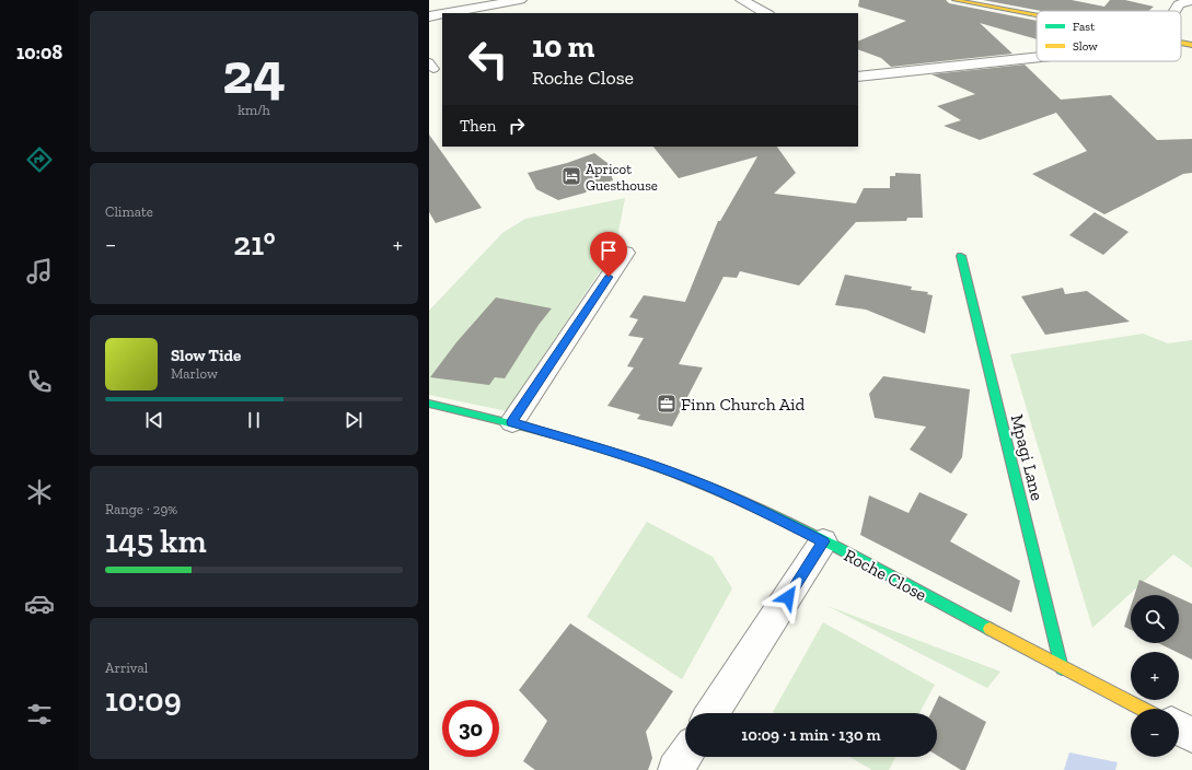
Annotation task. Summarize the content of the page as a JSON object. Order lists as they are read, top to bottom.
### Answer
{
  "streets": {
    "street": ["Mpagi Lane", "Roche Close"]
  },
  "crossings": [
    ["Mpagi Lane", "Roche Close"]
  ],
  "places": {
    "hotel": ["Apricot Guesthouse"],
    "office": ["Finn Church Aid"]
  },
  "legend": ["Fast", "Slow"],
  "page": {
    "tabs": "10:08",
    "tile": [
      ["24", "km/h"],
      "Climate",
      ["Range · 29%", "145 km"],
      ["Arrival", "10:09"]
    ],
    "turn": ["10 m", "Roche Close"],
    "then": "Then",
    "heat": ["−", "21°", "+"],
    "song": ["Slow Tide", "Marlow"],
    "map_buttons": ["+", "−"],
    "limit": "30",
    "trip": "10:09 · 1 min · 130 m"
  }
}
